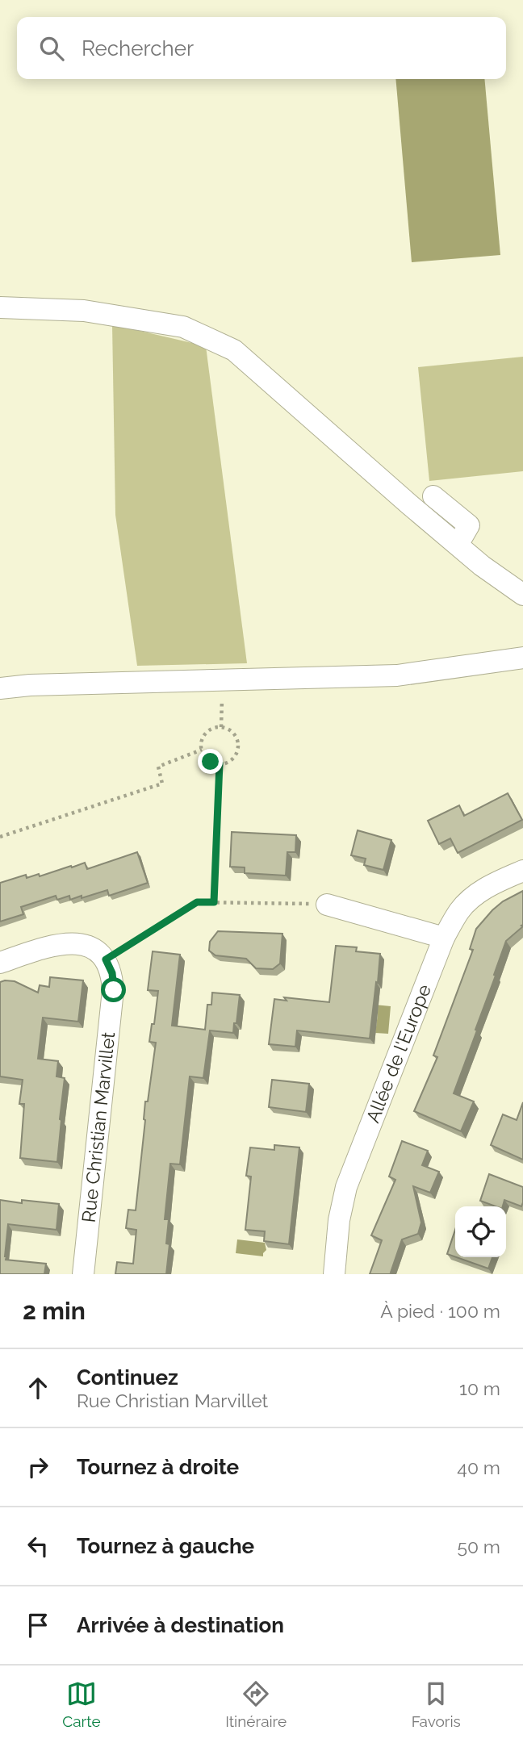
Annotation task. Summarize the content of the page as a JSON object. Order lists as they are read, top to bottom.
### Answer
{
  "streets": {
    "street": ["Allée de l'Europe", "Rue Christian Marvillet"]
  },
  "page": {
    "search": "Rechercher",
    "heading": ["2 min", "À pied · 100 m"],
    "list": [
      ["Continuez", "Rue Christian Marvillet", "10 m"],
      ["Tournez à droite", "40 m"],
      ["Tournez à gauche", "50 m"],
      "Arrivée à destination"
    ],
    "nav": ["Carte", "Itinéraire", "Favoris"]
  }
}
